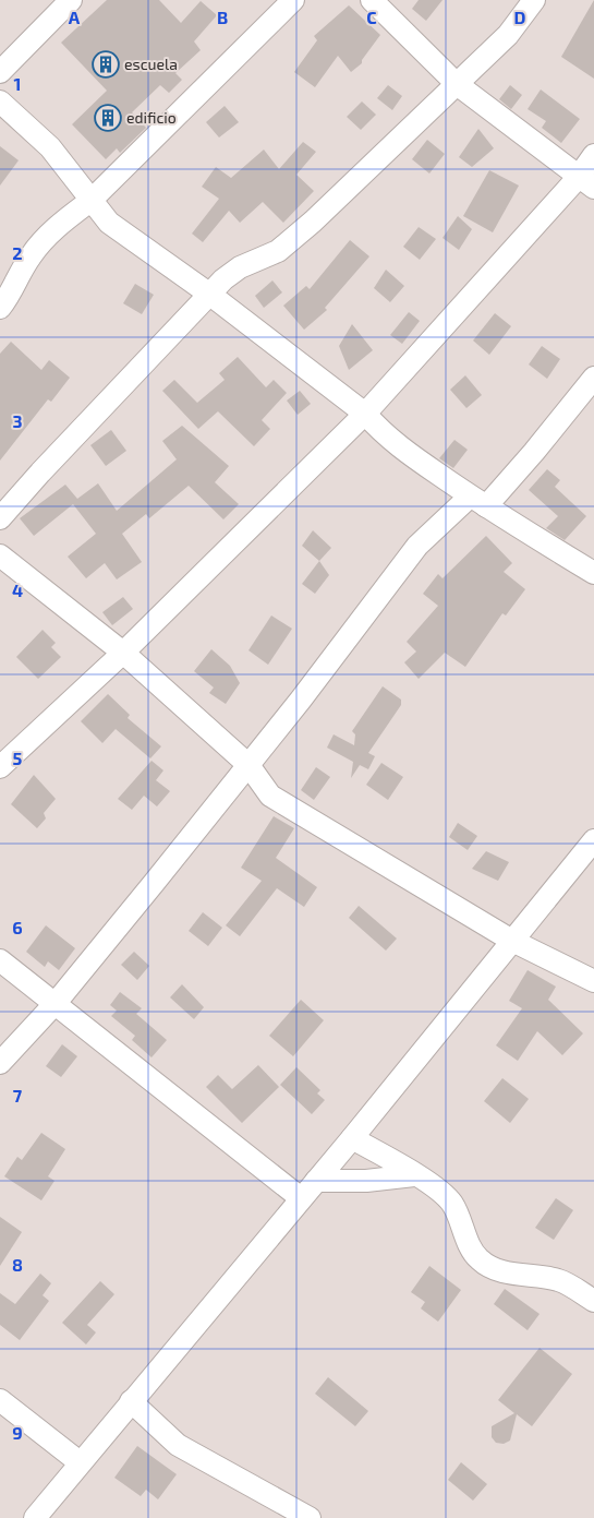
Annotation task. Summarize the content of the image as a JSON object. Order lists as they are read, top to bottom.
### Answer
{
  "places": {
    "building": ["escuela", "edificio"]
  },
  "grid": {
    "columns": [
      "A",
      "B",
      "C",
      "D"
    ],
    "rows": [
      "1",
      "2",
      "3",
      "4",
      "5",
      "6",
      "7",
      "8",
      "9"
    ]
  }
}
